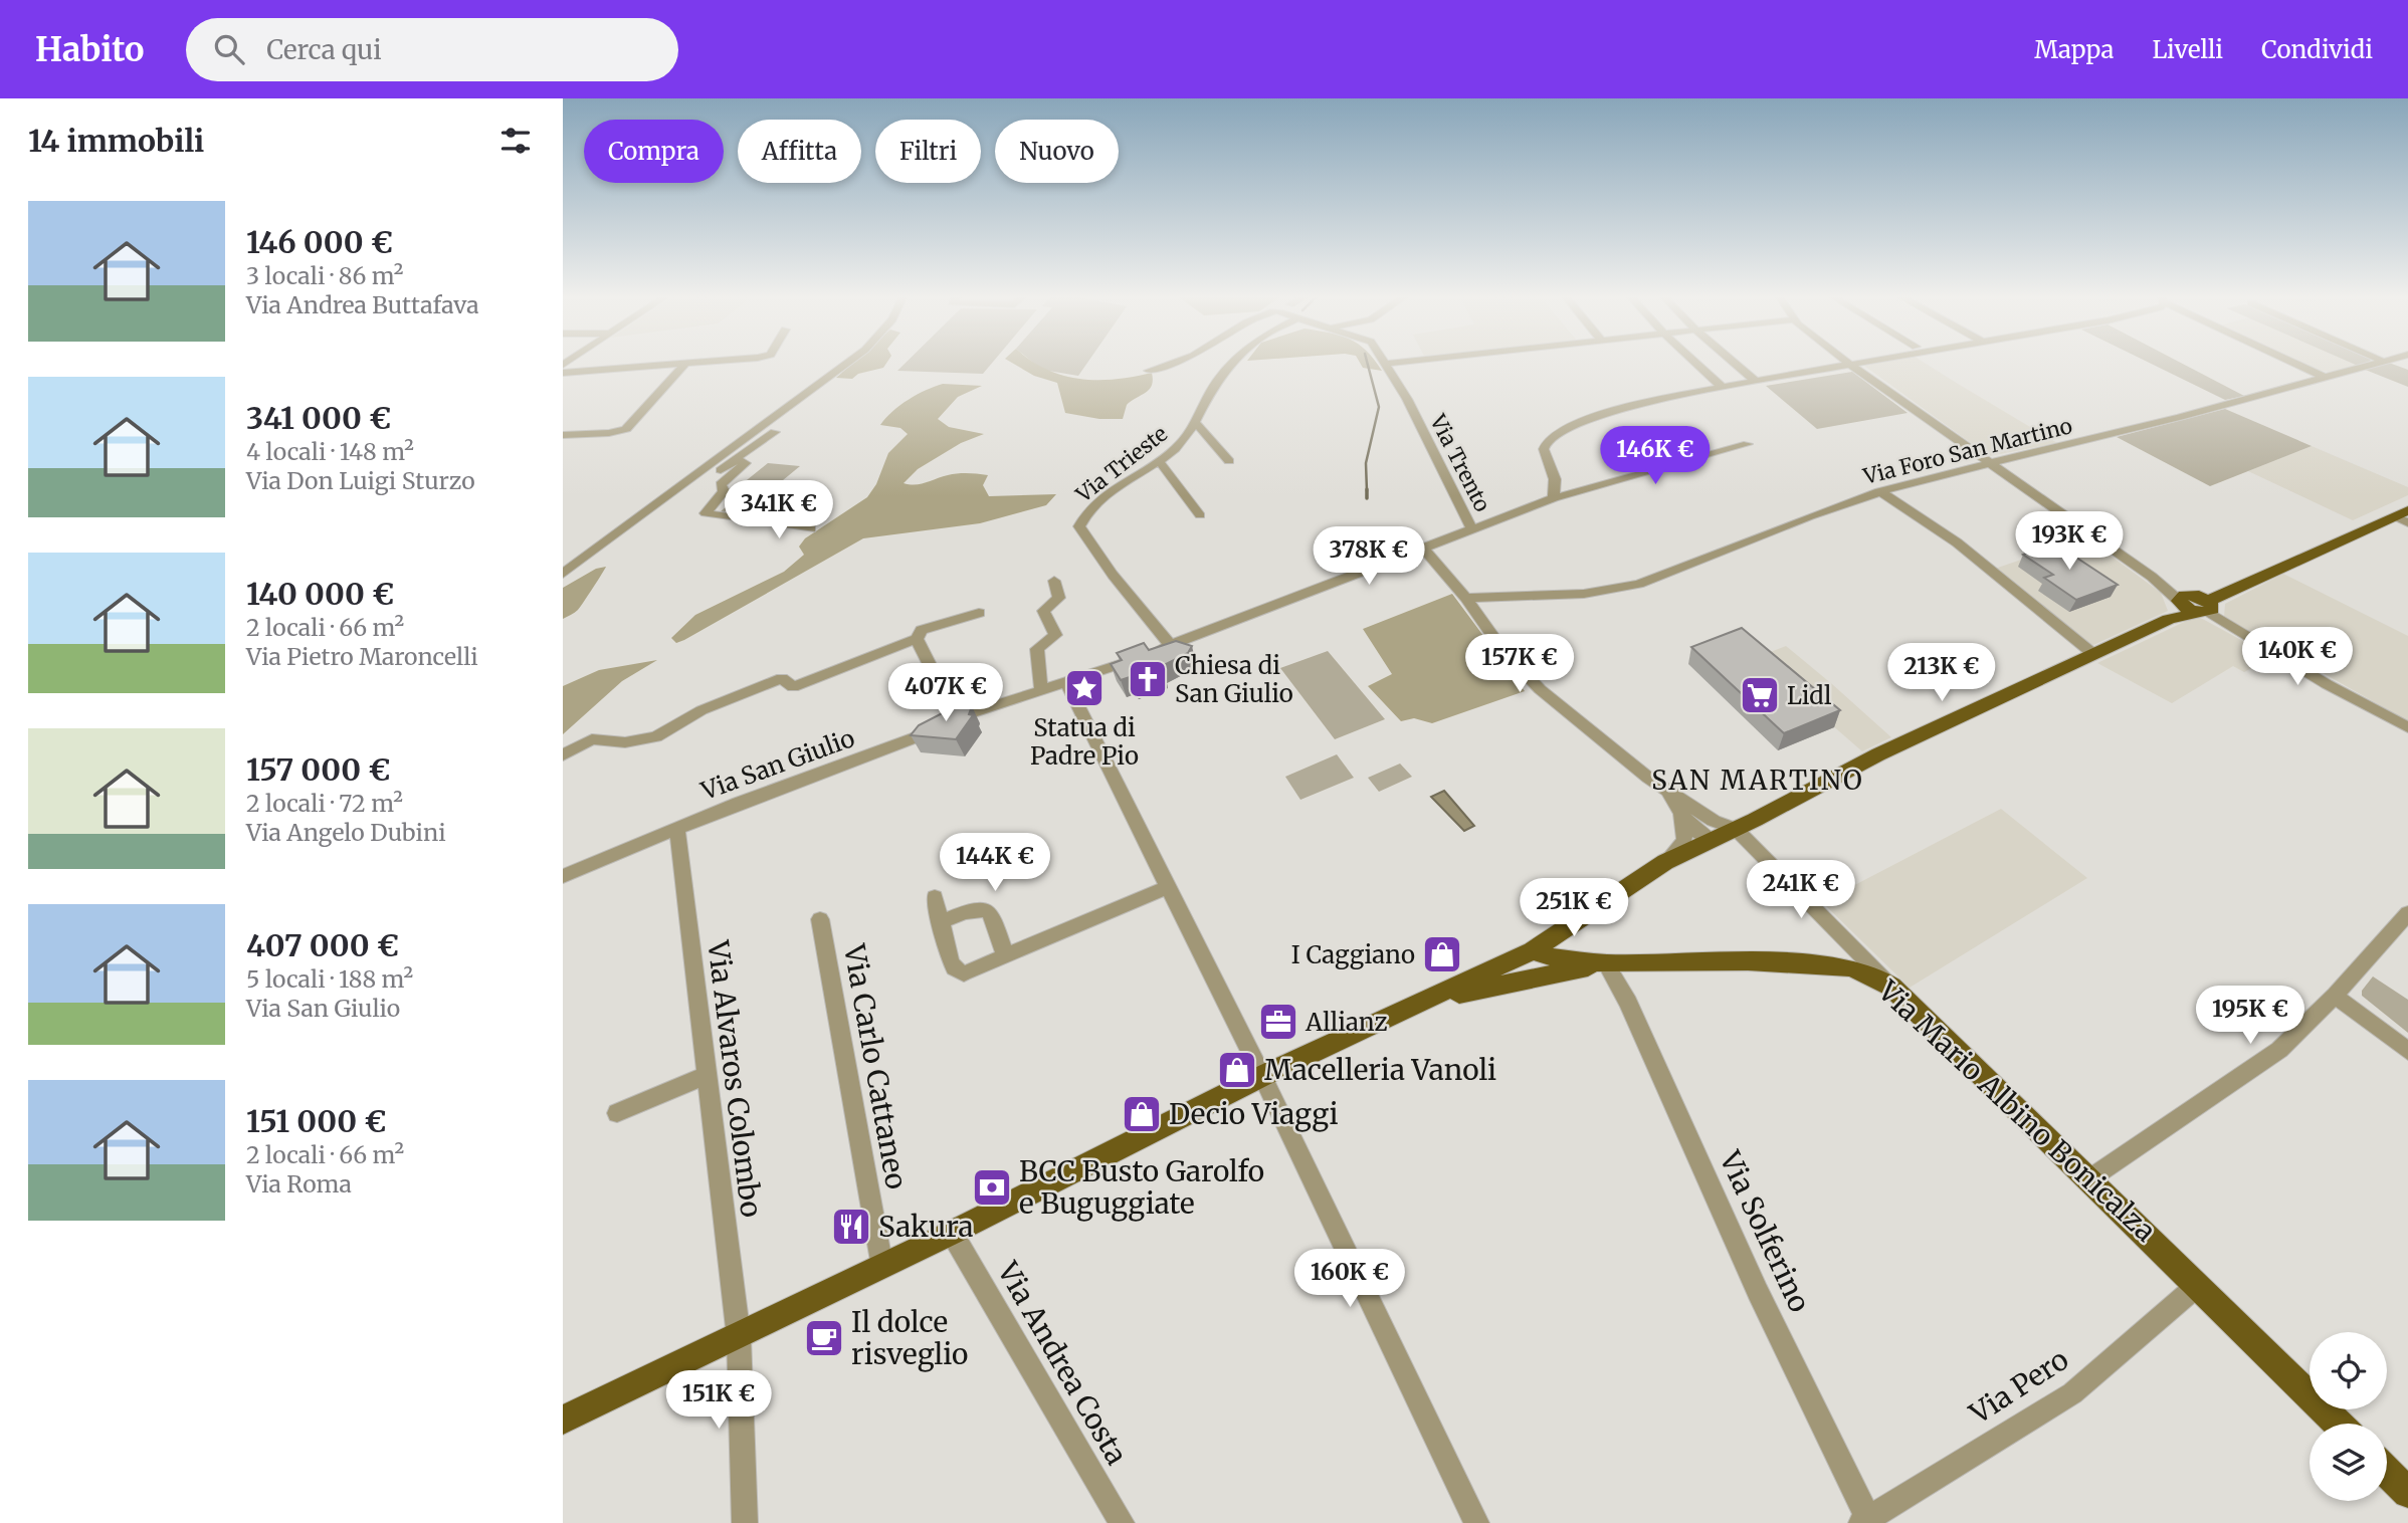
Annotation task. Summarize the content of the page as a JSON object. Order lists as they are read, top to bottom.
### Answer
{
  "streets": {
    "main road": ["Via Mario Albino Bonicalza"],
    "street": [
      "Via Foro San Martino",
      "Via Trento",
      "Via Trieste",
      "Via San Giulio",
      "Via Carlo Cattaneo",
      "Via Alvaros Colombo",
      "Via Solferino",
      "Via Andrea Costa",
      "Via Pero"
    ]
  },
  "crossings": [
    ["Via Trento", "Via San Giulio"],
    ["Via Trieste", "Via San Giulio"],
    ["Via San Giulio", "Via Alvaros Colombo"],
    ["Via Mario Albino Bonicalza", "Via Solferino"],
    ["Via Mario Albino Bonicalza", "Via Pero"],
    ["Via Solferino", "Via Pero"]
  ],
  "districts": ["SAN MARTINO"],
  "places": {
    "church": ["Chiesa di San Giulio"],
    "place": ["Statua di Padre Pio"],
    "supermarket": ["Lidl"],
    "shop": ["I Caggiano", "Macelleria Vanoli", "Decio Viaggi"],
    "office": ["Allianz"],
    "bank": ["BCC Busto Garolfo e Buguggiate"],
    "restaurant": ["Sakura"],
    "cafe": ["Il dolce risveglio"]
  },
  "page": {
    "header": "Habito",
    "search": "Cerca qui",
    "nav": ["Mappa", "Livelli", "Condividi"],
    "heading": "14 immobili",
    "chip": [
      "Compra",
      "Affitta",
      "Filtri",
      "Nuovo"
    ],
    "list": [
      {
        "name": "146 000 €",
        "note": "3 locali · 86 m² · Via Andrea Buttafava"
      },
      {
        "name": "341 000 €",
        "note": "4 locali · 148 m² · Via Don Luigi Sturzo"
      },
      {
        "name": "140 000 €",
        "note": "2 locali · 66 m² · Via Pietro Maroncelli"
      },
      {
        "name": "157 000 €",
        "note": "2 locali · 72 m² · Via Angelo Dubini"
      },
      {
        "name": "407 000 €",
        "note": "5 locali · 188 m² · Via San Giulio"
      },
      {
        "name": "151 000 €",
        "note": "2 locali · 66 m² · Via Roma"
      }
    ],
    "price": [
      "146K €",
      "341K €",
      "193K €",
      "378K €",
      "140K €",
      "157K €",
      "213K €",
      "407K €",
      "144K €",
      "241K €",
      "251K €",
      "195K €",
      "160K €",
      "151K €"
    ]
  }
}
